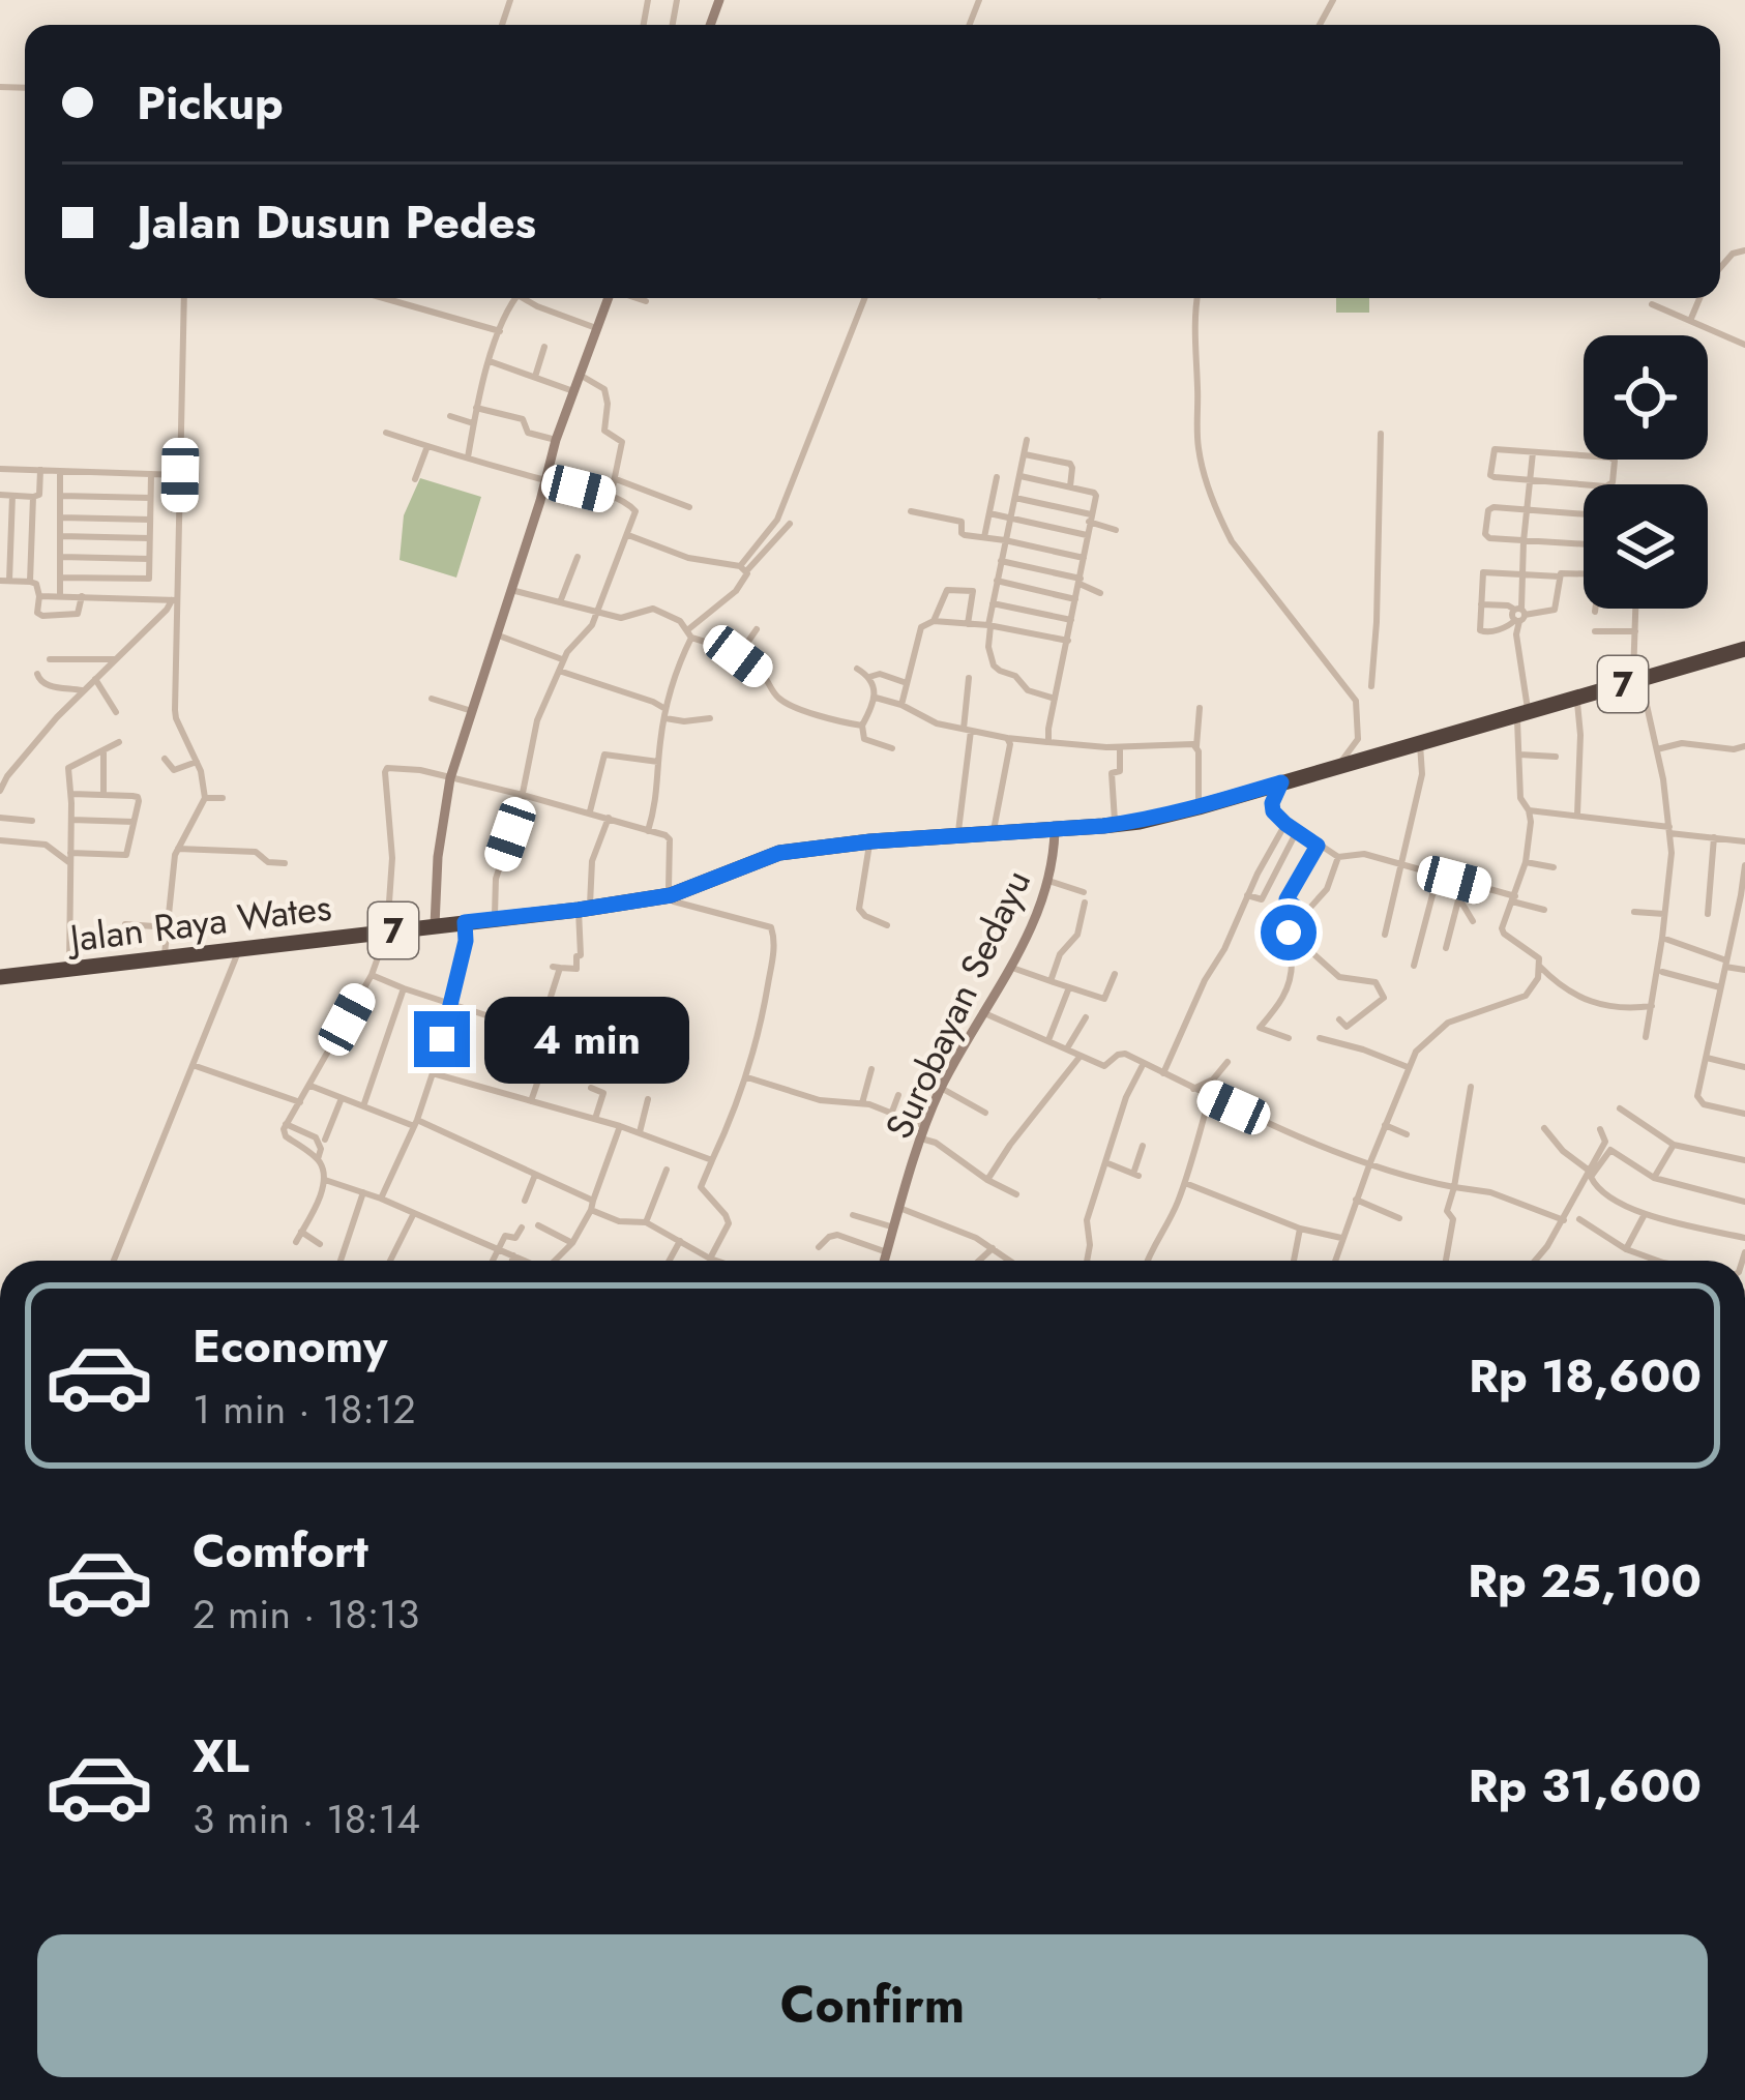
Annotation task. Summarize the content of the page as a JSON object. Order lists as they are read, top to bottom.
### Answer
{
  "streets": {
    "highway": ["7", "Jalan Raya Wates"],
    "street": ["Surobayan Sedayu"]
  },
  "crossings": [
    ["Jalan Raya Wates", "Surobayan Sedayu"]
  ],
  "page": {
    "banner": ["Pickup", "Jalan Dusun Pedes"],
    "bubble": "4 min",
    "list": [
      {
        "name": "Economy",
        "note": "1 min · 18:12",
        "value": "Rp 18,600"
      },
      {
        "name": "Comfort",
        "note": "2 min · 18:13",
        "value": "Rp 25,100"
      },
      {
        "name": "XL",
        "note": "3 min · 18:14",
        "value": "Rp 31,600"
      }
    ],
    "buttons": "Confirm"
  }
}
